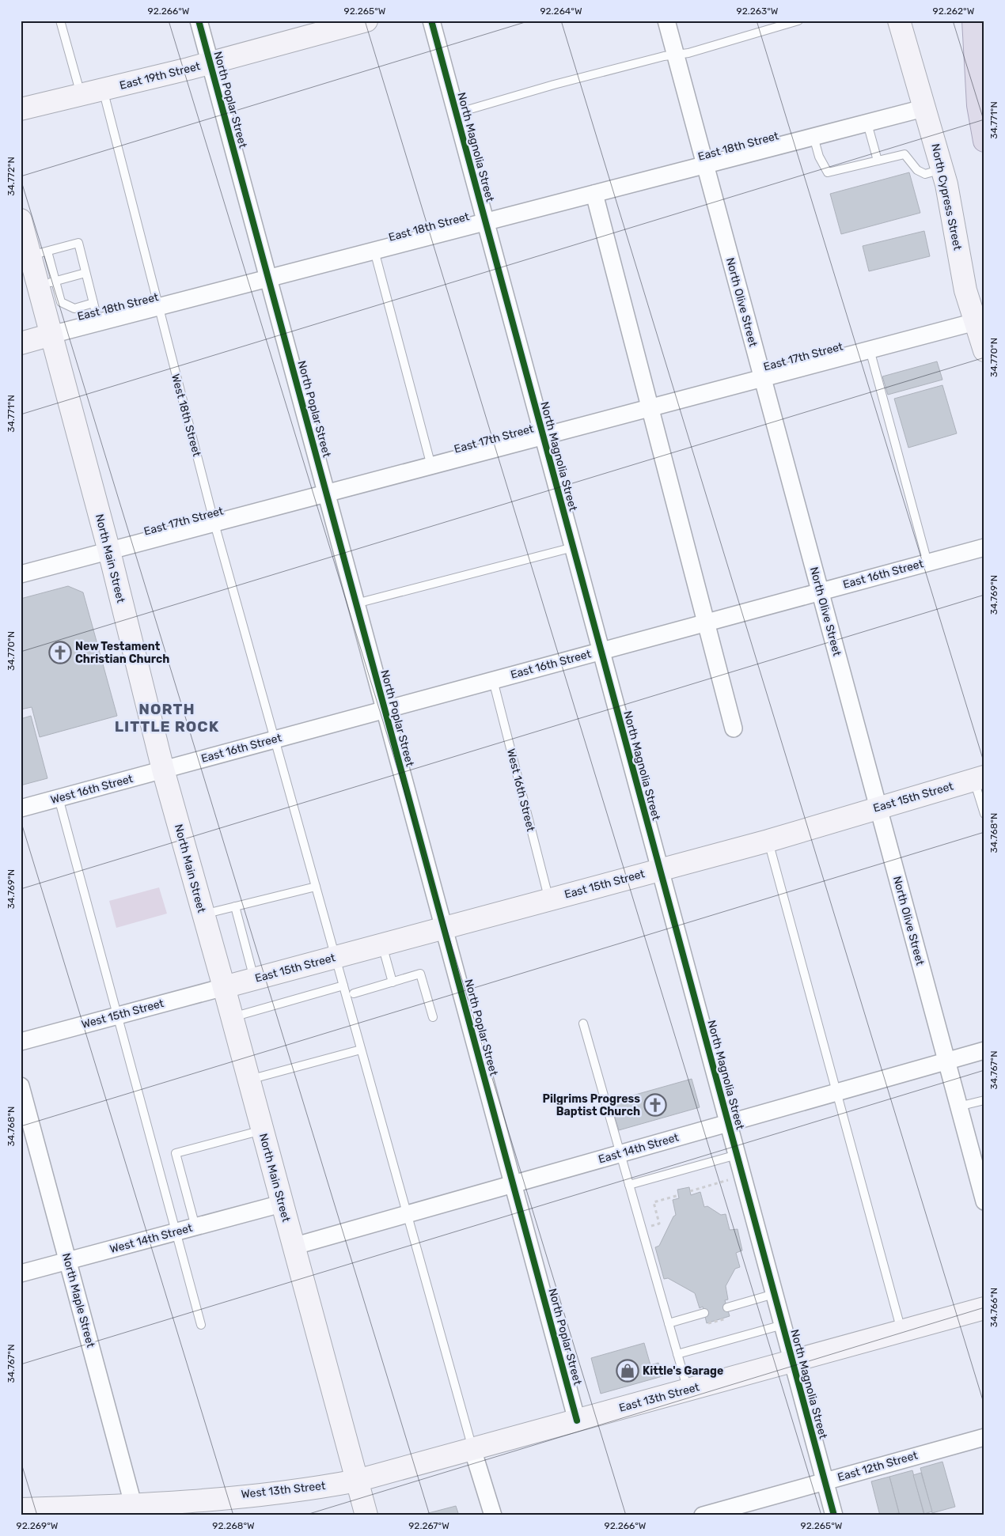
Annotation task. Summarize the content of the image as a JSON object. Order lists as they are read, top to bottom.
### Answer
{
  "streets": {
    "main road": [
      "East 19th Street",
      "North Cypress Street",
      "North Main Street",
      "East 15th Street",
      "East 13th Street",
      "West 13th Street"
    ],
    "street": [
      "North Poplar Street",
      "East 18th Street",
      "North Magnolia Street",
      "North Olive Street",
      "East 17th Street",
      "East 16th Street",
      "West 16th Street",
      "West 15th Street",
      "East 14th Street",
      "West 14th Street",
      "North Maple Street",
      "East 12th Street"
    ],
    "lane": ["West 18th Street"]
  },
  "crossings": [
    ["East 19th Street", "North Poplar Street"],
    ["East 19th Street", "West 18th Street"],
    ["North Poplar Street", "East 18th Street"],
    ["North Poplar Street", "East 17th Street"],
    ["North Poplar Street", "East 16th Street"],
    ["North Poplar Street", "East 15th Street"],
    ["North Poplar Street", "East 14th Street"],
    ["North Poplar Street", "East 13th Street"],
    ["East 18th Street", "North Magnolia Street"],
    ["East 18th Street", "North Cypress Street"],
    ["East 18th Street", "North Olive Street"],
    ["East 18th Street", "West 18th Street"],
    ["East 18th Street", "North Main Street"],
    ["North Magnolia Street", "East 17th Street"],
    ["North Magnolia Street", "East 16th Street"],
    ["North Magnolia Street", "East 15th Street"],
    ["North Magnolia Street", "East 14th Street"],
    ["North Magnolia Street", "East 13th Street"],
    ["North Magnolia Street", "East 12th Street"],
    ["North Cypress Street", "East 17th Street"],
    ["North Olive Street", "East 17th Street"],
    ["North Olive Street", "East 16th Street"],
    ["North Olive Street", "East 15th Street"],
    ["North Olive Street", "East 14th Street"],
    ["East 17th Street", "West 18th Street"],
    ["East 17th Street", "North Main Street"],
    ["West 18th Street", "East 16th Street"],
    ["West 18th Street", "East 15th Street"],
    ["West 18th Street", "East 14th Street"],
    ["West 18th Street", "East 13th Street"],
    ["North Main Street", "East 16th Street"],
    ["North Main Street", "West 16th Street"],
    ["North Main Street", "East 15th Street"],
    ["North Main Street", "West 15th Street"],
    ["North Main Street", "East 14th Street"],
    ["North Main Street", "West 14th Street"],
    ["North Main Street", "East 13th Street"],
    ["North Main Street", "West 13th Street"],
    ["East 16th Street", "West 16th Street"],
    ["West 16th Street", "East 15th Street"],
    ["East 15th Street", "West 15th Street"],
    ["West 14th Street", "North Maple Street"],
    ["North Maple Street", "West 13th Street"],
    ["East 13th Street", "West 13th Street"]
  ],
  "districts": ["NORTH LITTLE ROCK"],
  "places": {
    "church": ["New Testament Christian Church", "Pilgrims Progress Baptist Church"],
    "shop": ["Kittle's Garage"]
  },
  "coordinates": [
    "92.266°W",
    "92.265°W",
    "92.264°W",
    "92.263°W",
    "92.262°W",
    "34.771°N",
    "34.772°N",
    "34.770°N",
    "34.769°N",
    "34.768°N",
    "34.767°N",
    "34.766°N",
    "92.269°W",
    "92.268°W",
    "92.267°W"
  ]
}
